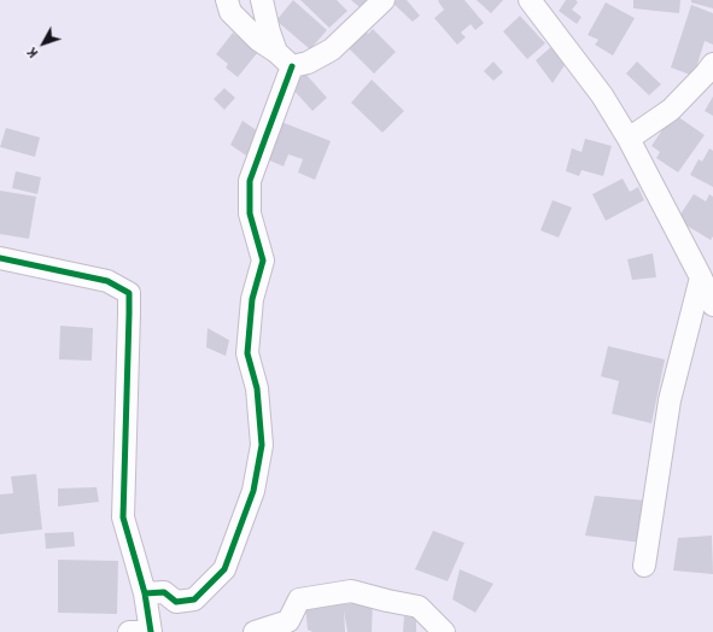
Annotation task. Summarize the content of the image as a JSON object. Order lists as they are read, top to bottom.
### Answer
{
  "north": "bottom left"
}
